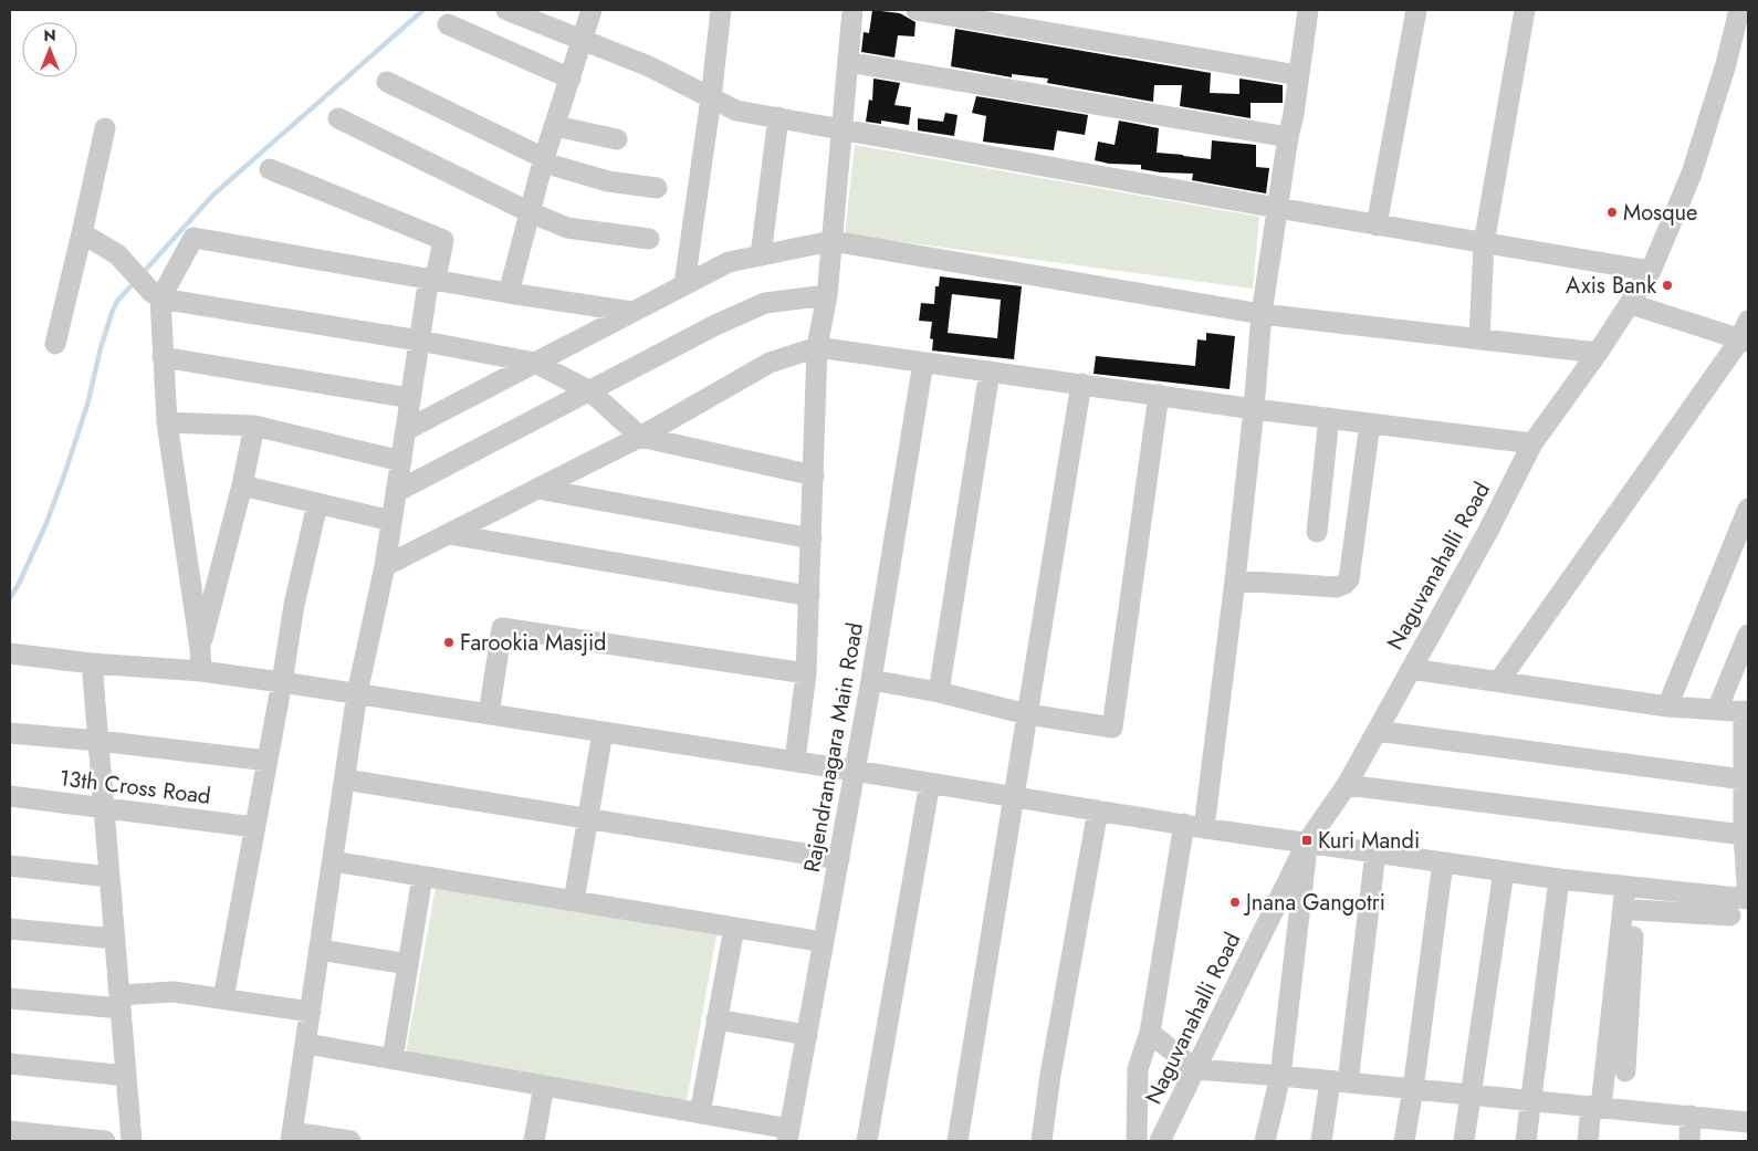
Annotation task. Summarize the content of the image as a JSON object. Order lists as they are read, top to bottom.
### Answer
{
  "streets": {
    "street": ["Naguvanahalli Road", "Rajendranagara Main Road", "13th Cross Road"]
  },
  "places": {
    "other": [
      "Mosque",
      "Axis Bank",
      "Farookia Masjid",
      "Jnana Gangotri"
    ],
    "transit": ["Kuri Mandi"]
  },
  "north": "top"
}
